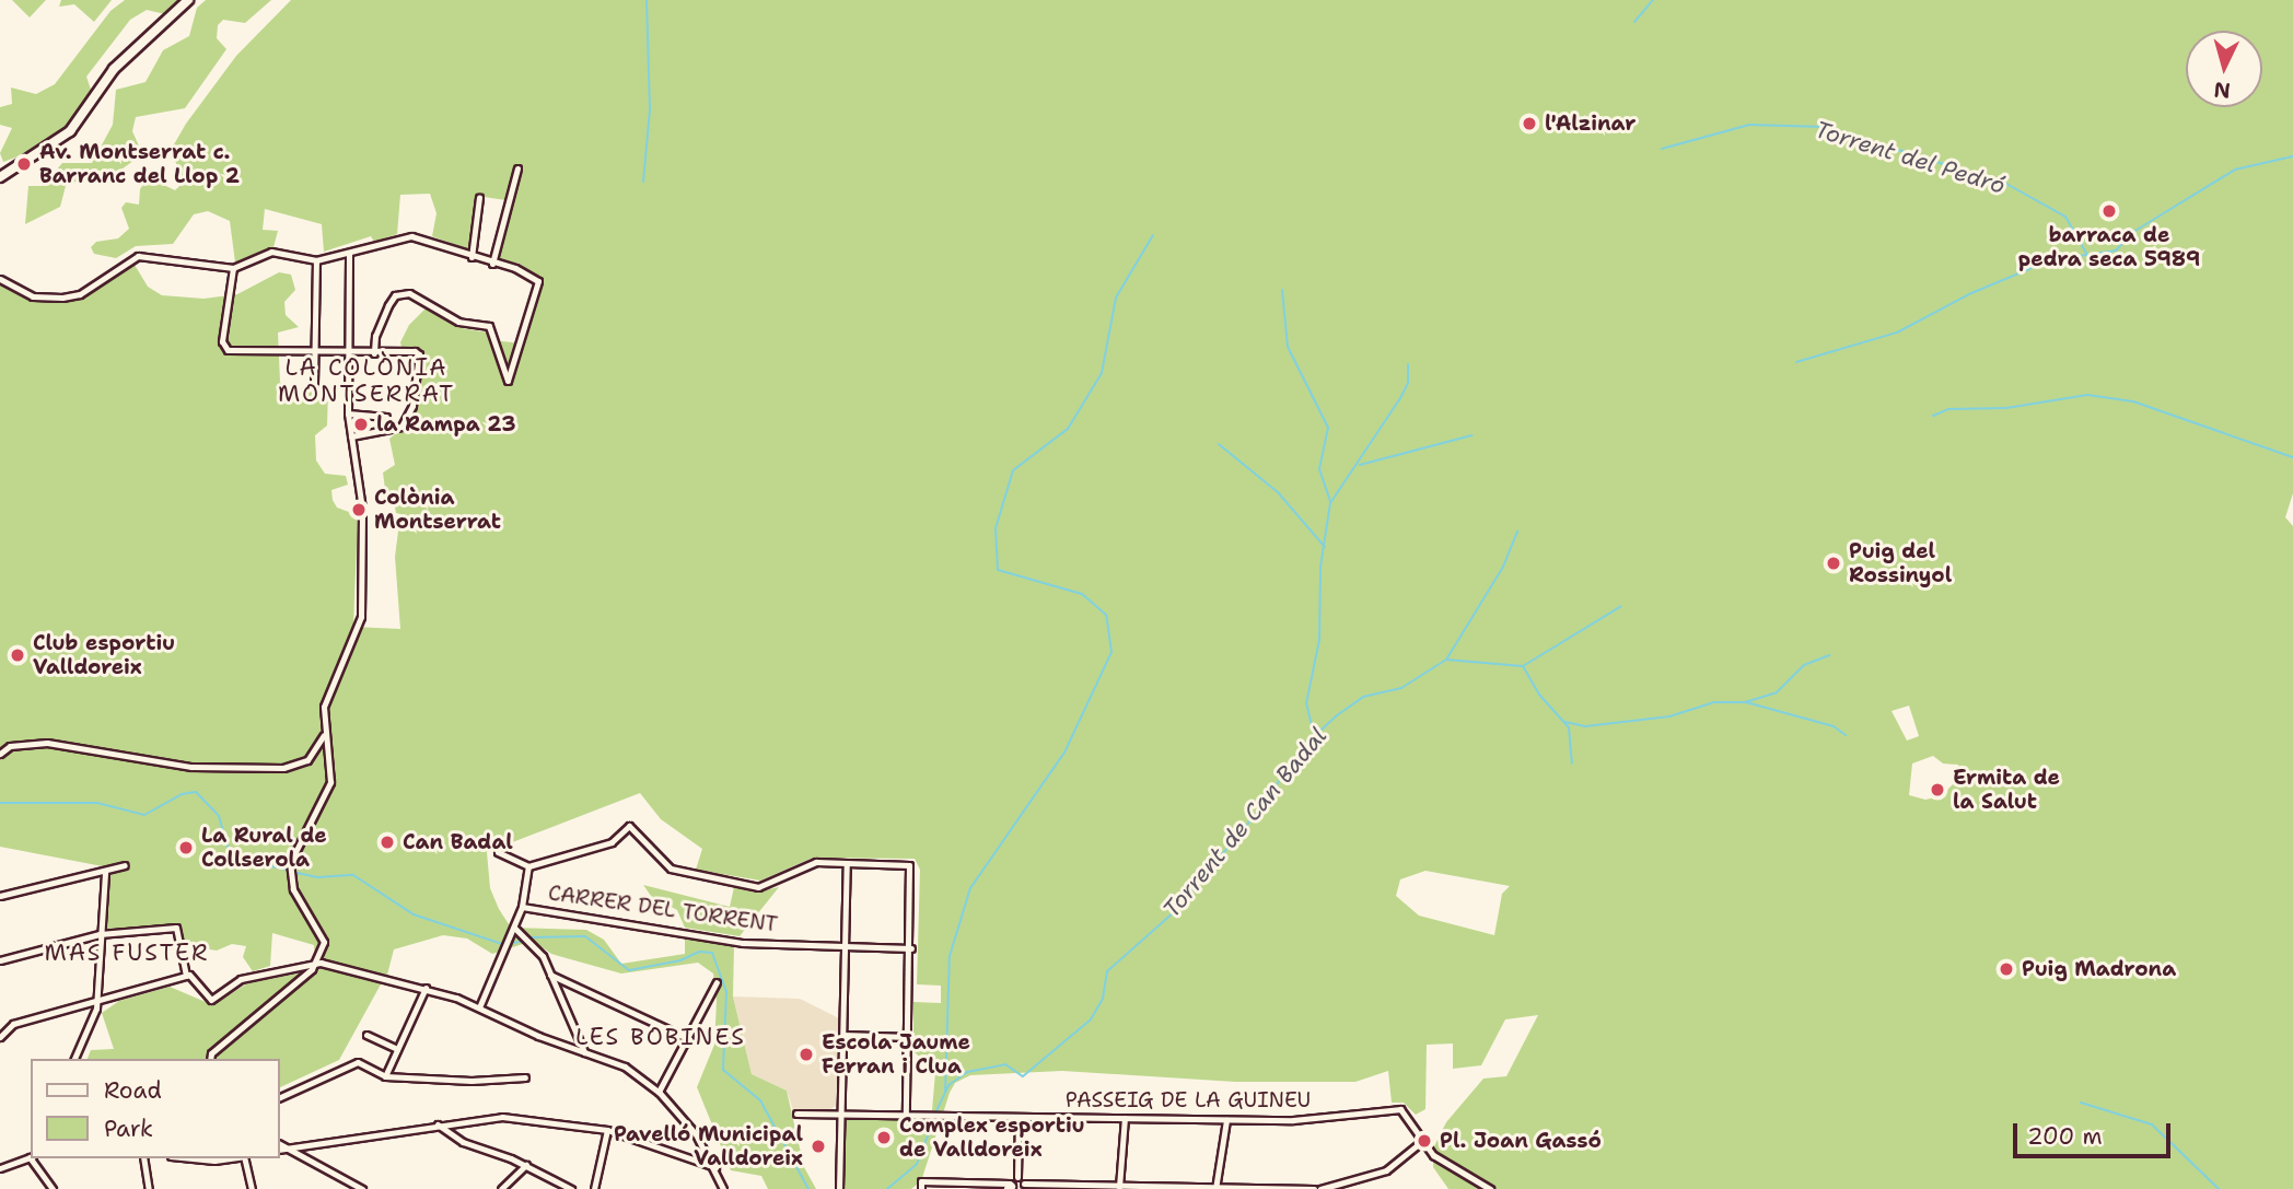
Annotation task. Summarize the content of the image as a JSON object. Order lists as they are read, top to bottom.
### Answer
{
  "streets": {
    "street": ["CARRER DEL TORRENT", "PASSEIG DE LA GUINEU"]
  },
  "districts": ["LA COLÒNIA MONTSERRAT", "MAS FUSTER", "LES BOBINES"],
  "water": ["Torrent del Pedró", "Torrent de Can Badal"],
  "places": [
    "l'Alzinar",
    "Av. Montserrat c. Barranc del Llop 2",
    "barraca de pedra seca 5989",
    "la Rampa 23",
    "Colònia Montserrat",
    "Puig del Rossinyol",
    "Club esportiu Valldoreix",
    "Ermita de la Salut",
    "Can Badal",
    "La Rural de Collserola",
    "Puig Madrona",
    "Escola Jaume Ferran i Clua",
    "Complex esportiu de Valldoreix",
    "Pl. Joan Gassó",
    "Pavelló Municipal Valldoreix"
  ],
  "legend": ["Road", "Park"],
  "scale_bar": "200 m",
  "north": "bottom"
}
